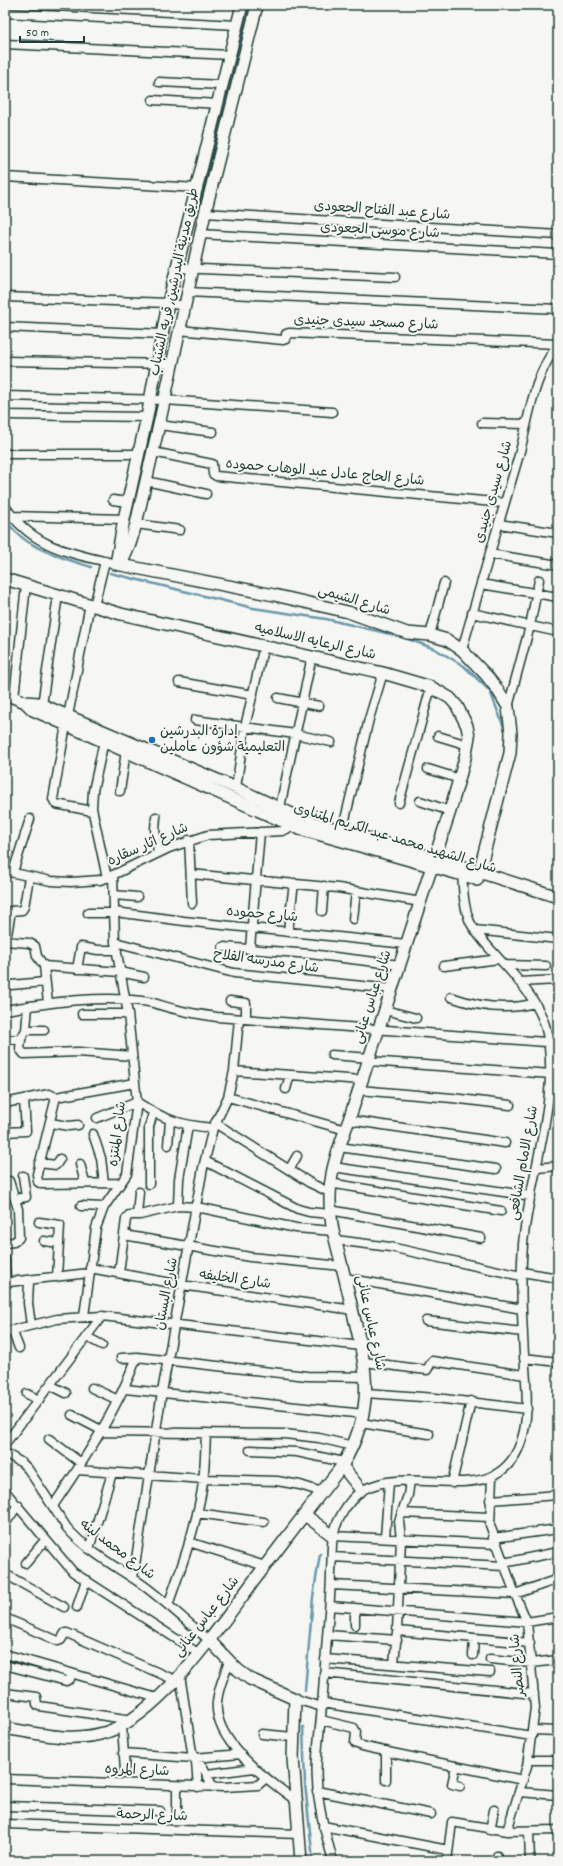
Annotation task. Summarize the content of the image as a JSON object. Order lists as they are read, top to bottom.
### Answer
{
  "streets": {
    "street": [
      "شارع عبد الفتاح الجعودى",
      "شارع موسى الجعودى",
      "طريق مدينة البدرشين, قريه الشنباب",
      "شارع مسجد سيدى جنيدى",
      "شارع الحاج عادل عبد الوهاب حموده",
      "شارع سيدى جنيدى",
      "شارع الشيمى",
      "شارع الرعايه الاسلاميه",
      "شارع الشهيد محمد عبد الكريم المتناوى",
      "شارع اثار سقاره",
      "شارع حموده",
      "شارع مدرسه الفلاح",
      "شارع عباس عنانى",
      "شارع المنتزه",
      "شارع الامام الشافعى",
      "شارع الخليفه",
      "شارع البستان",
      "شارع محمد لبنه",
      "شارع النصر",
      "شارع المروه",
      "شارع الرحمة"
    ]
  },
  "crossings": [
    ["شارع عبد الفتاح الجعودى", "طريق مدينة البدرشين, قريه الشنباب"],
    ["شارع موسى الجعودى", "طريق مدينة البدرشين, قريه الشنباب"],
    ["طريق مدينة البدرشين, قريه الشنباب", "شارع مسجد سيدى جنيدى"],
    ["طريق مدينة البدرشين, قريه الشنباب", "شارع الحاج عادل عبد الوهاب حموده"],
    ["طريق مدينة البدرشين, قريه الشنباب", "شارع الشيمى"],
    ["شارع مسجد سيدى جنيدى", "شارع سيدى جنيدى"],
    ["شارع الحاج عادل عبد الوهاب حموده", "شارع سيدى جنيدى"],
    ["شارع سيدى جنيدى", "شارع الشيمى"],
    ["شارع الشيمى", "شارع الشهيد محمد عبد الكريم المتناوى"],
    ["شارع الرعايه الاسلاميه", "شارع الشهيد محمد عبد الكريم المتناوى"],
    ["شارع الرعايه الاسلاميه", "شارع عباس عنانى"],
    ["شارع الشهيد محمد عبد الكريم المتناوى", "شارع اثار سقاره"],
    ["شارع الشهيد محمد عبد الكريم المتناوى", "شارع عباس عنانى"],
    ["شارع الشهيد محمد عبد الكريم المتناوى", "شارع المنتزه"],
    ["شارع الشهيد محمد عبد الكريم المتناوى", "شارع الامام الشافعى"],
    ["شارع اثار سقاره", "شارع المنتزه"],
    ["شارع حموده", "شارع عباس عنانى"],
    ["شارع حموده", "شارع المنتزه"],
    ["شارع مدرسه الفلاح", "شارع عباس عنانى"],
    ["شارع مدرسه الفلاح", "شارع المنتزه"],
    ["شارع عباس عنانى", "شارع الخليفه"],
    ["شارع عباس عنانى", "شارع محمد لبنه"],
    ["شارع المنتزه", "شارع الخليفه"],
    ["شارع الامام الشافعى", "شارع النصر"],
    ["شارع الخليفه", "شارع البستان"],
    ["شارع البستان", "شارع محمد لبنه"]
  ],
  "places": ["إدارة البدرشين التعليمية شؤون عاملين"],
  "scale_bar": "50 m"
}
